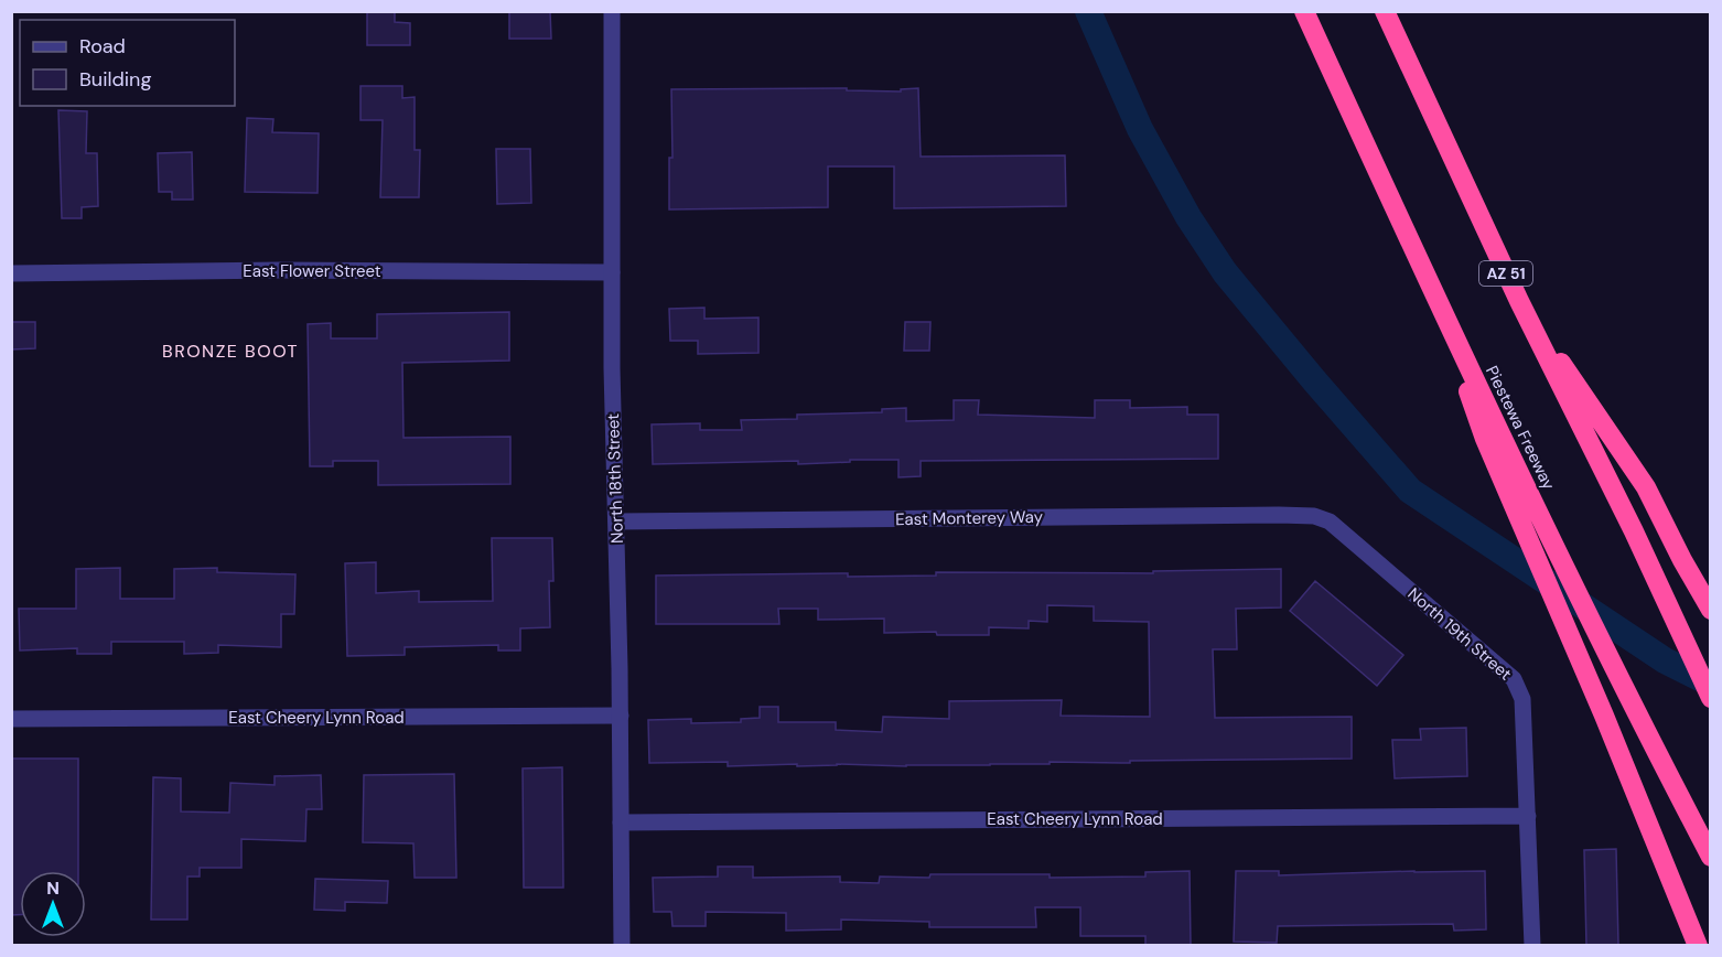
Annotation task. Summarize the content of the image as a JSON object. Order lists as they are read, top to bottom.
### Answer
{
  "streets": {
    "highway": ["AZ 51", "Piestewa Freeway"],
    "street": [
      "East Flower Street",
      "North 18th Street",
      "East Monterey Way",
      "North 19th Street",
      "East Cheery Lynn Road"
    ]
  },
  "crossings": [
    ["East Flower Street", "North 18th Street"],
    ["North 18th Street", "East Monterey Way"],
    ["North 18th Street", "East Cheery Lynn Road"],
    ["East Monterey Way", "North 19th Street"],
    ["North 19th Street", "East Cheery Lynn Road"]
  ],
  "districts": ["BRONZE BOOT"],
  "legend": ["Road", "Building"],
  "north": "top"
}
